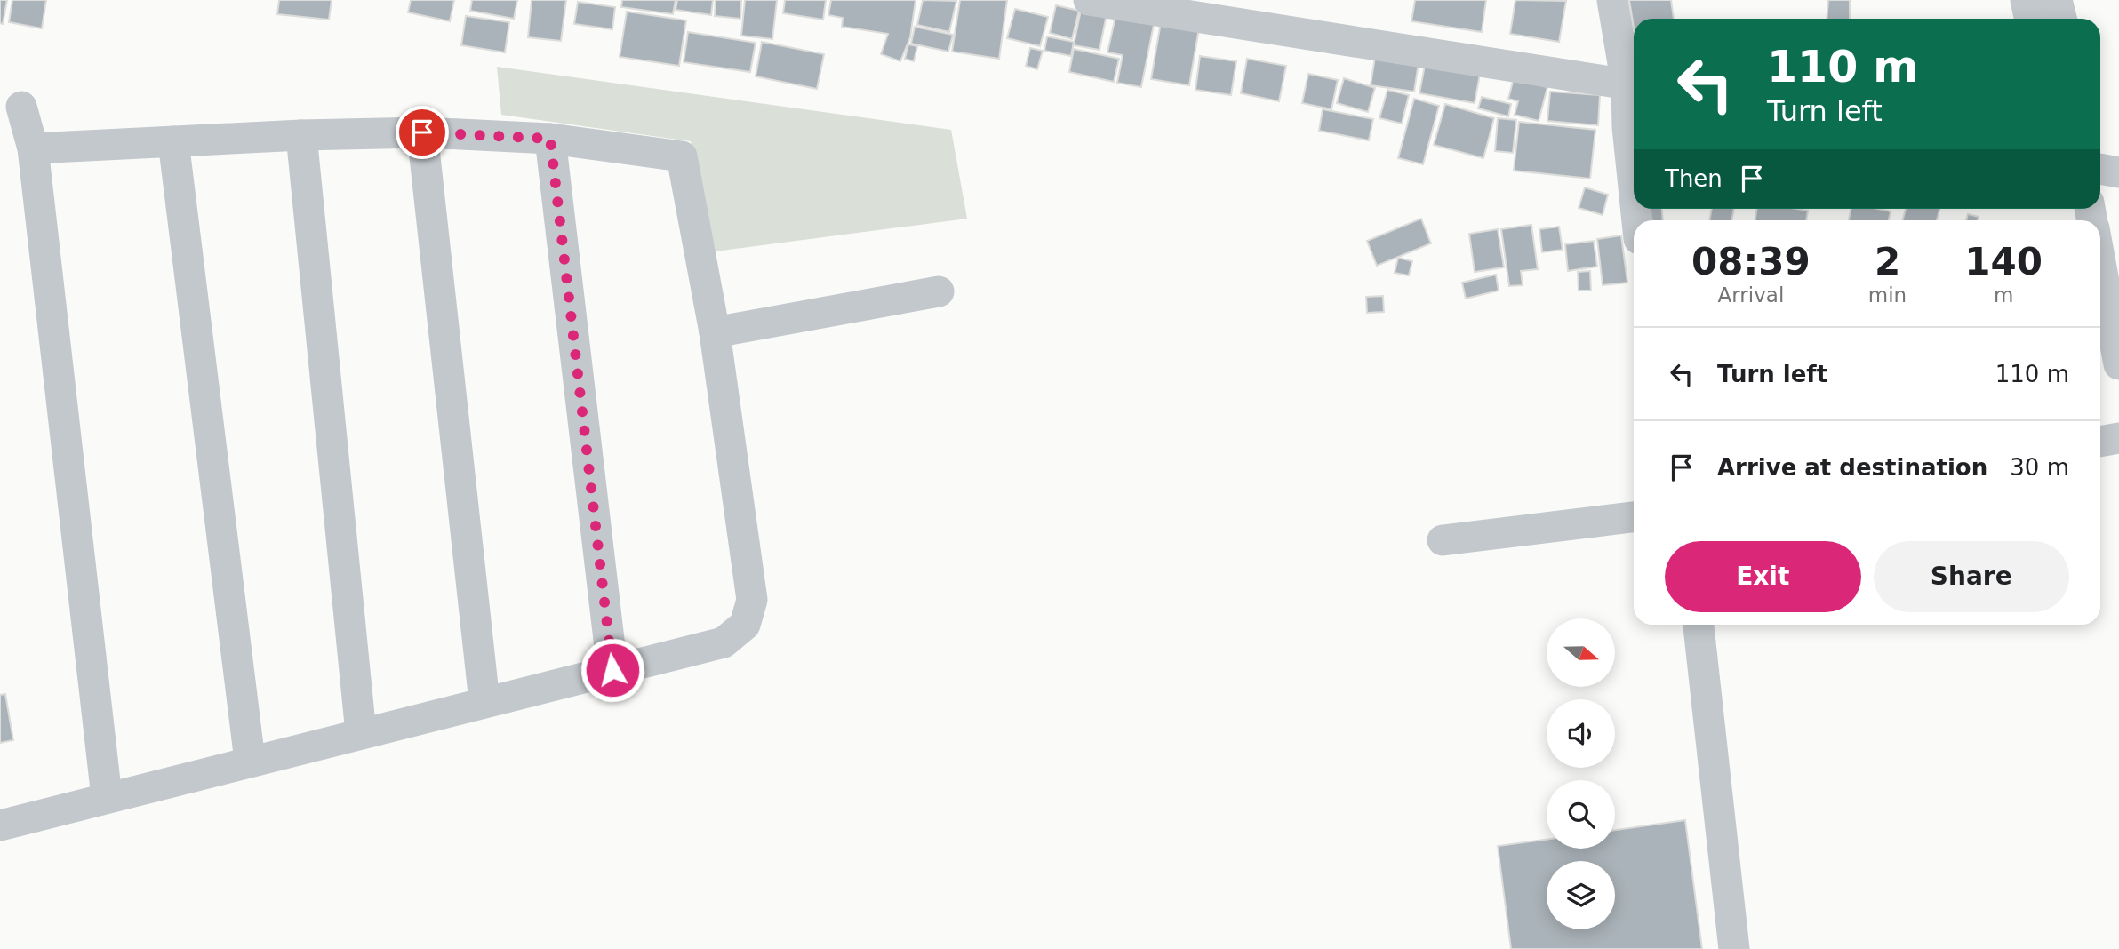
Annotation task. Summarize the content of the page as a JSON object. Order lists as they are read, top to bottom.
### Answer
{
  "north": "right",
  "page": {
    "turn": ["110 m", "Turn left"],
    "then": "Then",
    "eta": [
      "08:39",
      "Arrival",
      "2",
      "min",
      "140",
      "m"
    ],
    "list": [
      {
        "name": "Turn left",
        "value": "110 m"
      },
      {
        "name": "Arrive at destination",
        "value": "30 m"
      }
    ],
    "buttons": ["Exit", "Share"]
  }
}
